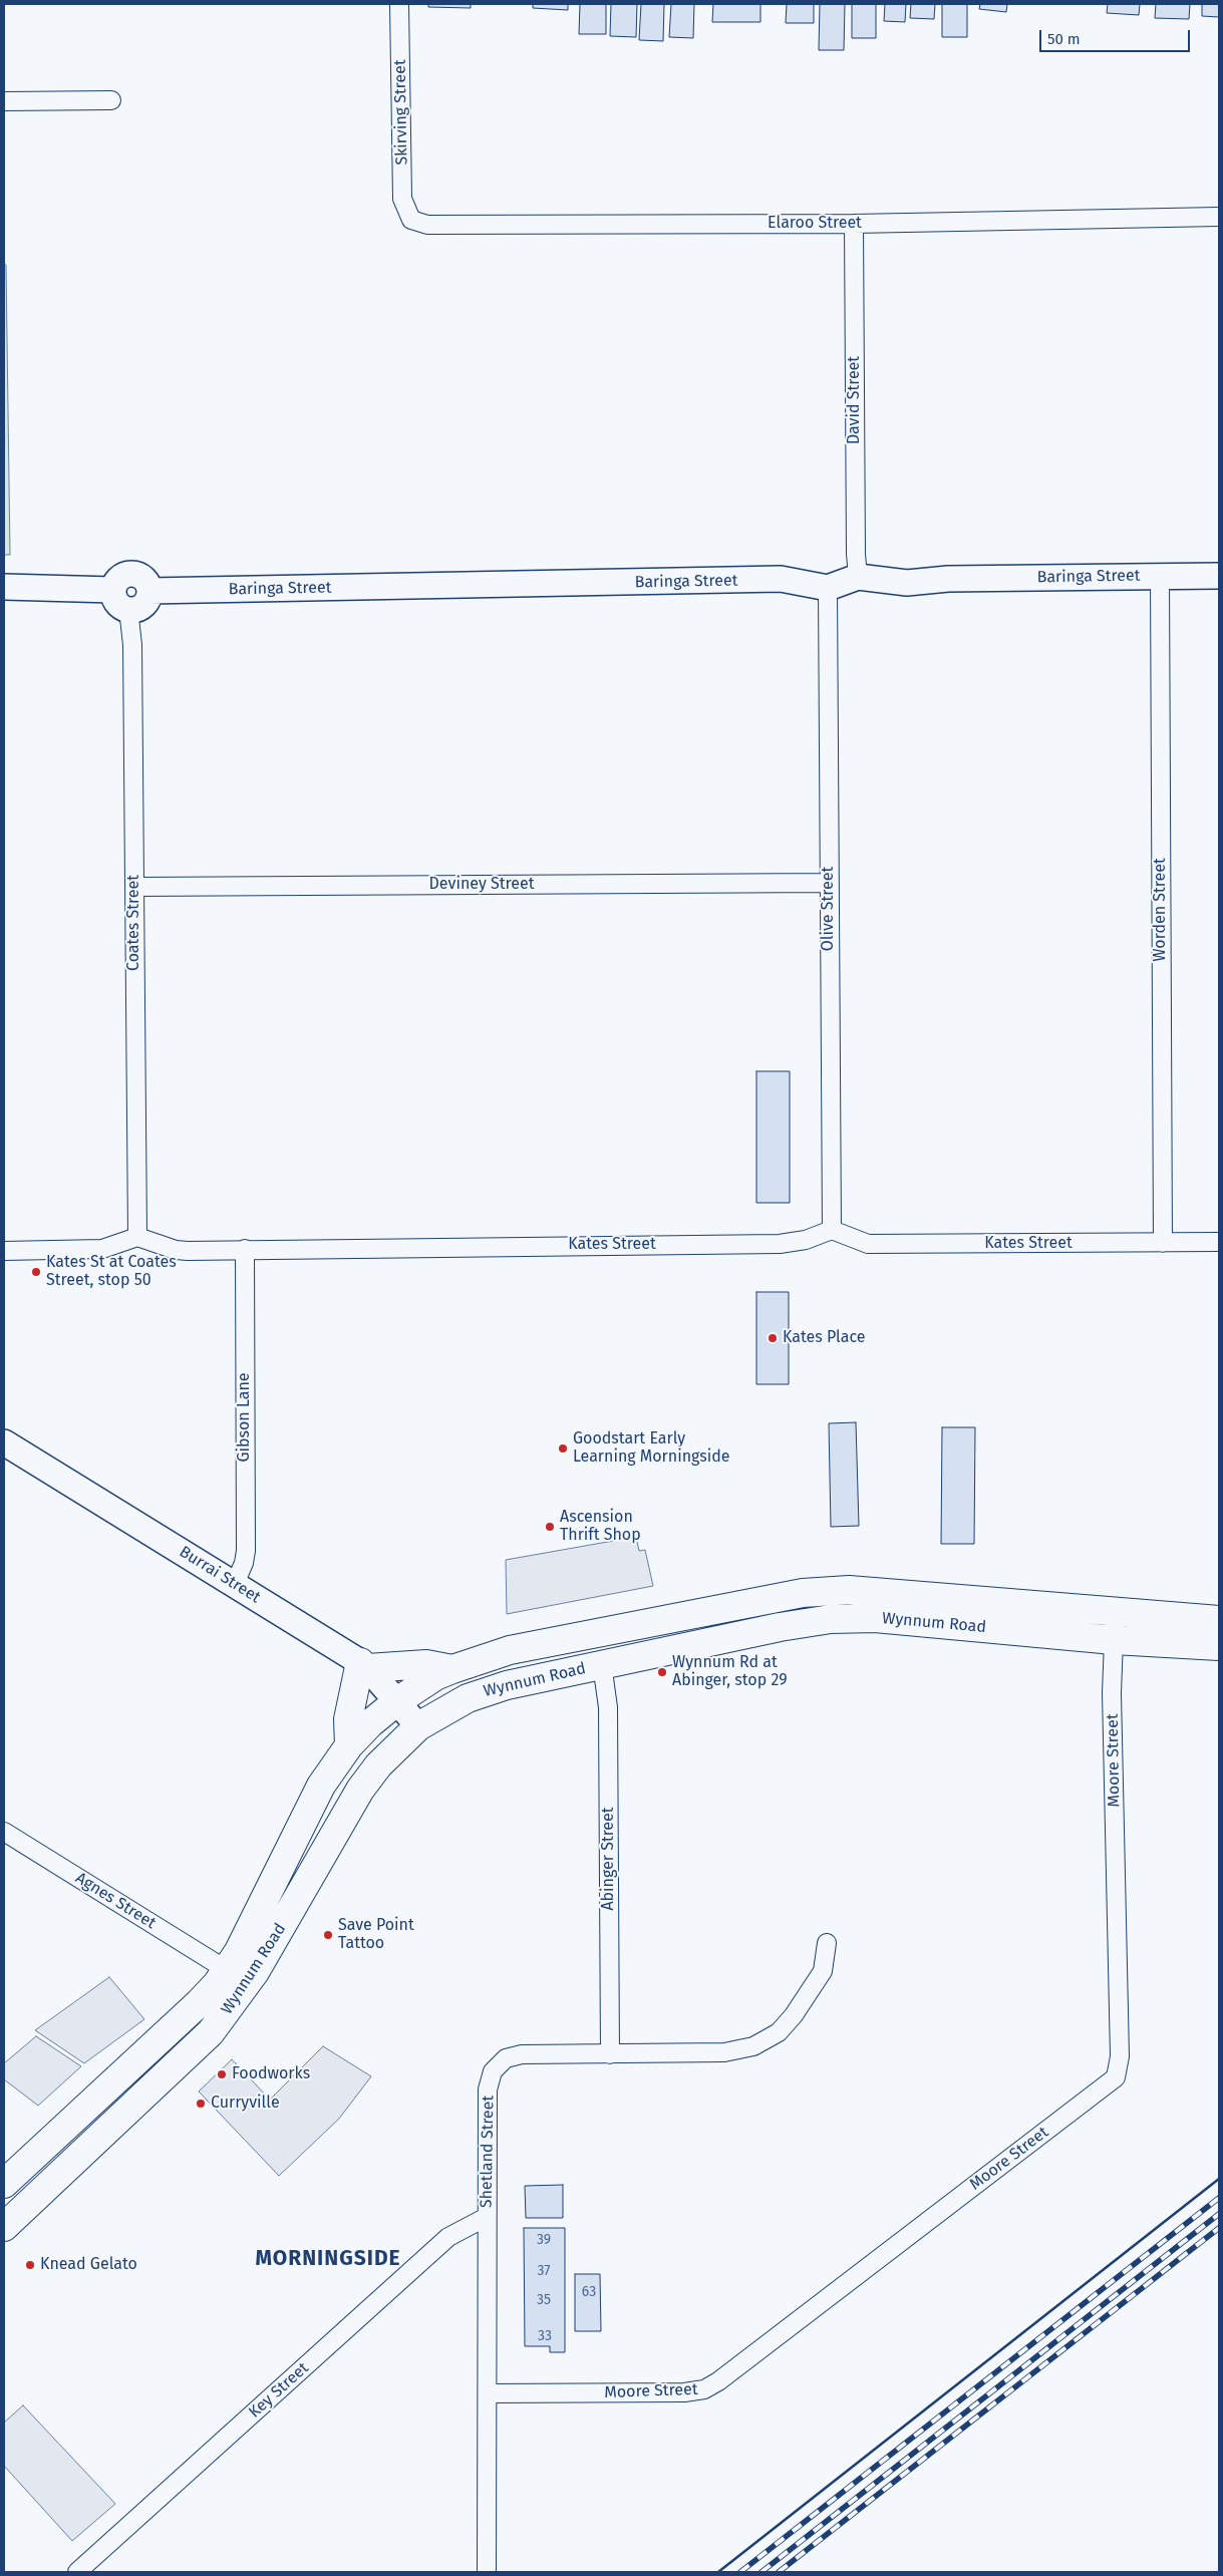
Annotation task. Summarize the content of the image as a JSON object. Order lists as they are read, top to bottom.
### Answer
{
  "streets": {
    "main road": ["Wynnum Road"],
    "street": [
      "Skirving Street",
      "Elaroo Street",
      "David Street",
      "Baringa Street",
      "Deviney Street",
      "Olive Street",
      "Worden Street",
      "Coates Street",
      "Kates Street",
      "Gibson Lane",
      "Burrai Street",
      "Moore Street",
      "Abinger Street",
      "Agnes Street",
      "Shetland Street",
      "Key Street"
    ]
  },
  "crossings": [
    ["Skirving Street", "Elaroo Street"],
    ["Elaroo Street", "David Street"],
    ["David Street", "Baringa Street"],
    ["Baringa Street", "Olive Street"],
    ["Baringa Street", "Worden Street"],
    ["Baringa Street", "Coates Street"],
    ["Deviney Street", "Olive Street"],
    ["Deviney Street", "Coates Street"],
    ["Olive Street", "Kates Street"],
    ["Worden Street", "Kates Street"],
    ["Coates Street", "Kates Street"],
    ["Kates Street", "Gibson Lane"],
    ["Gibson Lane", "Burrai Street"],
    ["Burrai Street", "Wynnum Road"],
    ["Wynnum Road", "Moore Street"],
    ["Wynnum Road", "Abinger Street"],
    ["Wynnum Road", "Agnes Street"],
    ["Moore Street", "Shetland Street"],
    ["Abinger Street", "Shetland Street"],
    ["Shetland Street", "Key Street"]
  ],
  "districts": ["MORNINGSIDE"],
  "places": [
    "Kates St at Coates Street, stop 50",
    "Kates Place",
    "Goodstart Early Learning Morningside",
    "Ascension Thrift Shop",
    "Wynnum Rd at Abinger, stop 29",
    "Save Point Tattoo",
    "Foodworks",
    "Curryville",
    "Knead Gelato"
  ],
  "house_numbers": [
    "39",
    "37",
    "63",
    "35",
    "33"
  ],
  "scale_bar": "50 m"
}
